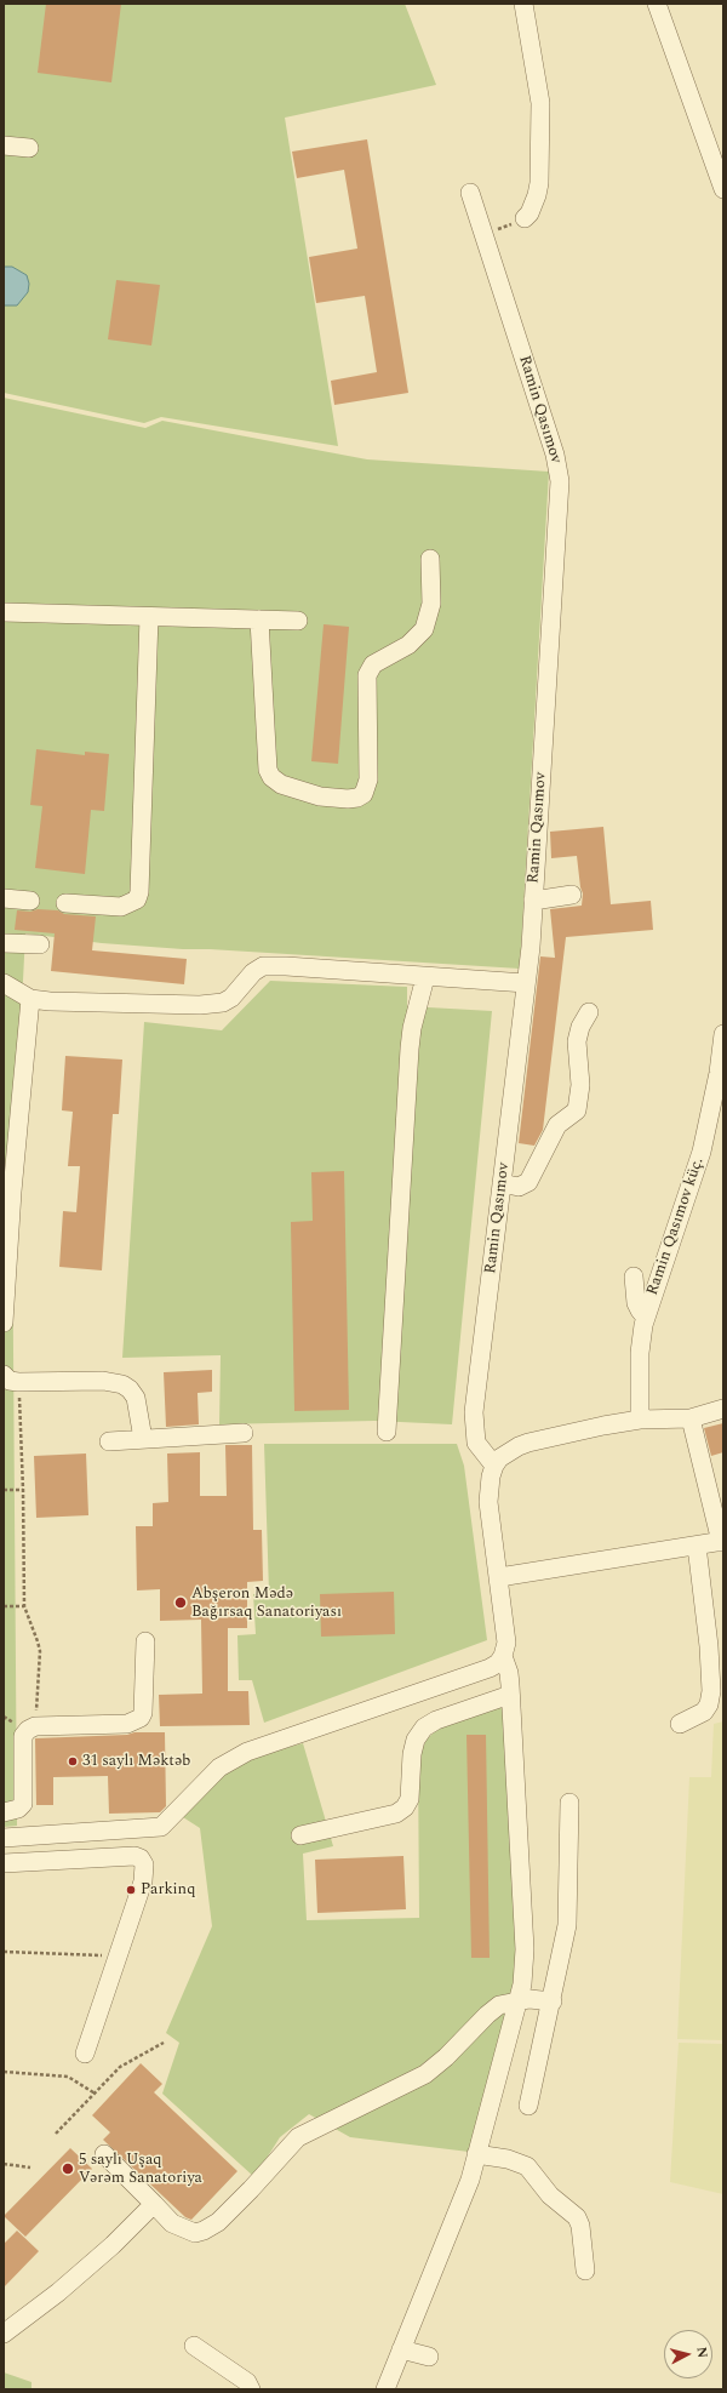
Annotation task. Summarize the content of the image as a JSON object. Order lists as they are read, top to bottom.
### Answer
{
  "streets": {
    "street": ["Ramin Qasımov", "Ramin Qasımov küç."]
  },
  "places": [
    "Abşeron Mədə Bağırsaq Sanatoriyası",
    "31 saylı Məktəb",
    "Parkinq",
    "5 saylı Uşaq Vərəm Sanatoriya"
  ],
  "north": "right"
}
